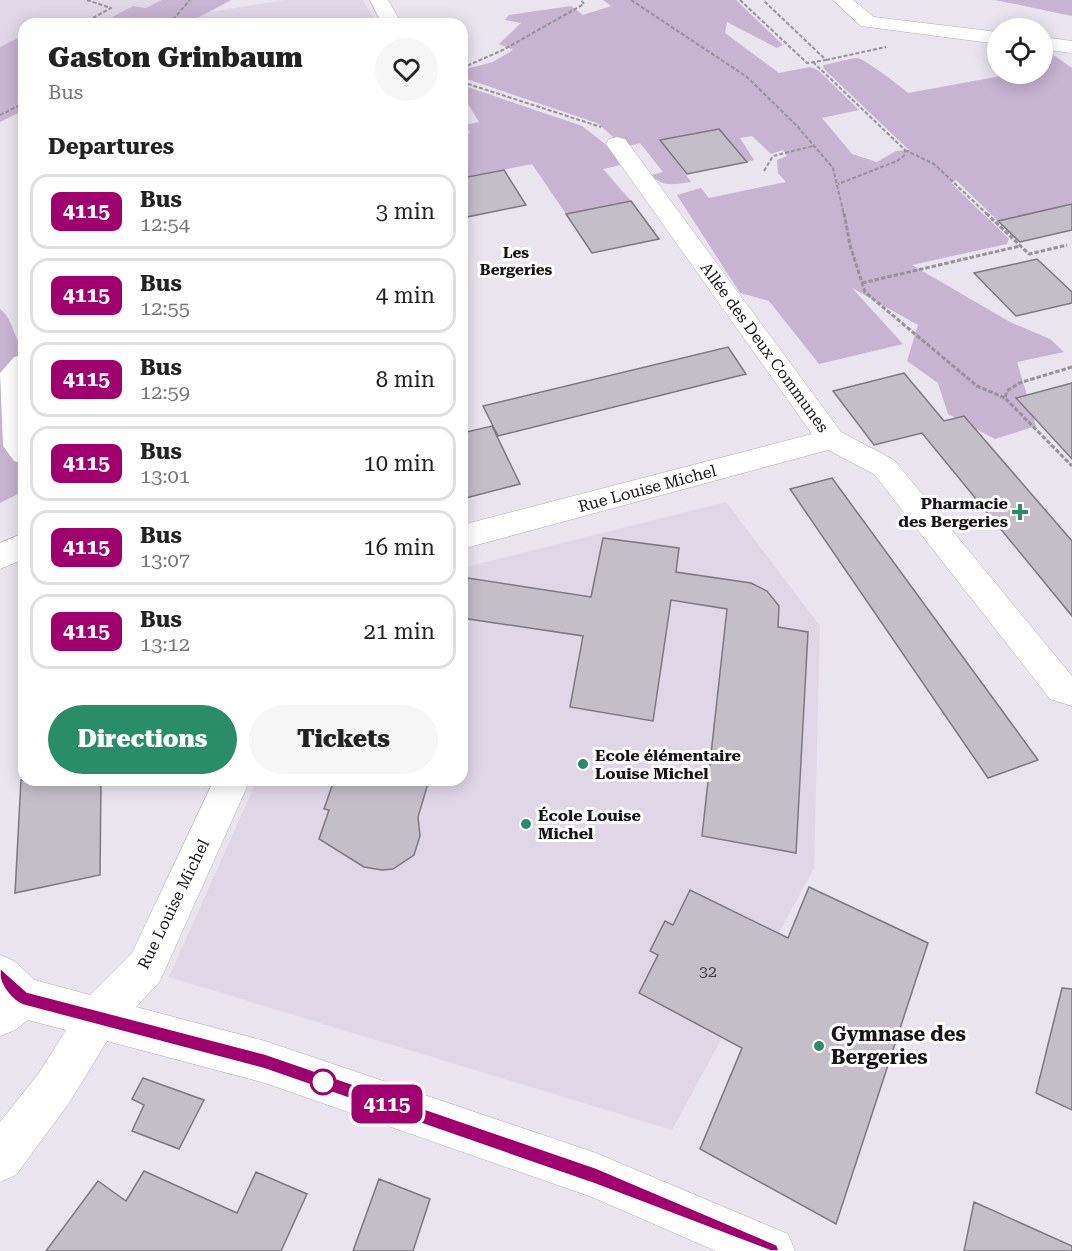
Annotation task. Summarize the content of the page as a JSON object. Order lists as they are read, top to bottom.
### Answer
{
  "streets": {
    "street": ["Allée des Deux Communes", "Rue Louise Michel"]
  },
  "crossings": [
    ["Allée des Deux Communes", "Rue Louise Michel"]
  ],
  "districts": ["Les Bergeries"],
  "places": {
    "health": ["Pharmacie des Bergeries"],
    "other": ["Ecole élémentaire Louise Michel", "École Louise Michel", "Gymnase des Bergeries"]
  },
  "lines": ["bus line 4115"],
  "house_numbers": ["32"],
  "page": {
    "on_map": "4115",
    "heading": [
      ["Gaston Grinbaum", "Bus"],
      "Departures"
    ],
    "list": [
      {
        "mark": "4115",
        "name": "Bus",
        "note": "12:54",
        "value": "3 min"
      },
      {
        "mark": "4115",
        "name": "Bus",
        "note": "12:55",
        "value": "4 min"
      },
      {
        "mark": "4115",
        "name": "Bus",
        "note": "12:59",
        "value": "8 min"
      },
      {
        "mark": "4115",
        "name": "Bus",
        "note": "13:01",
        "value": "10 min"
      },
      {
        "mark": "4115",
        "name": "Bus",
        "note": "13:07",
        "value": "16 min"
      },
      {
        "mark": "4115",
        "name": "Bus",
        "note": "13:12",
        "value": "21 min"
      }
    ],
    "buttons": ["Directions", "Tickets"]
  }
}
